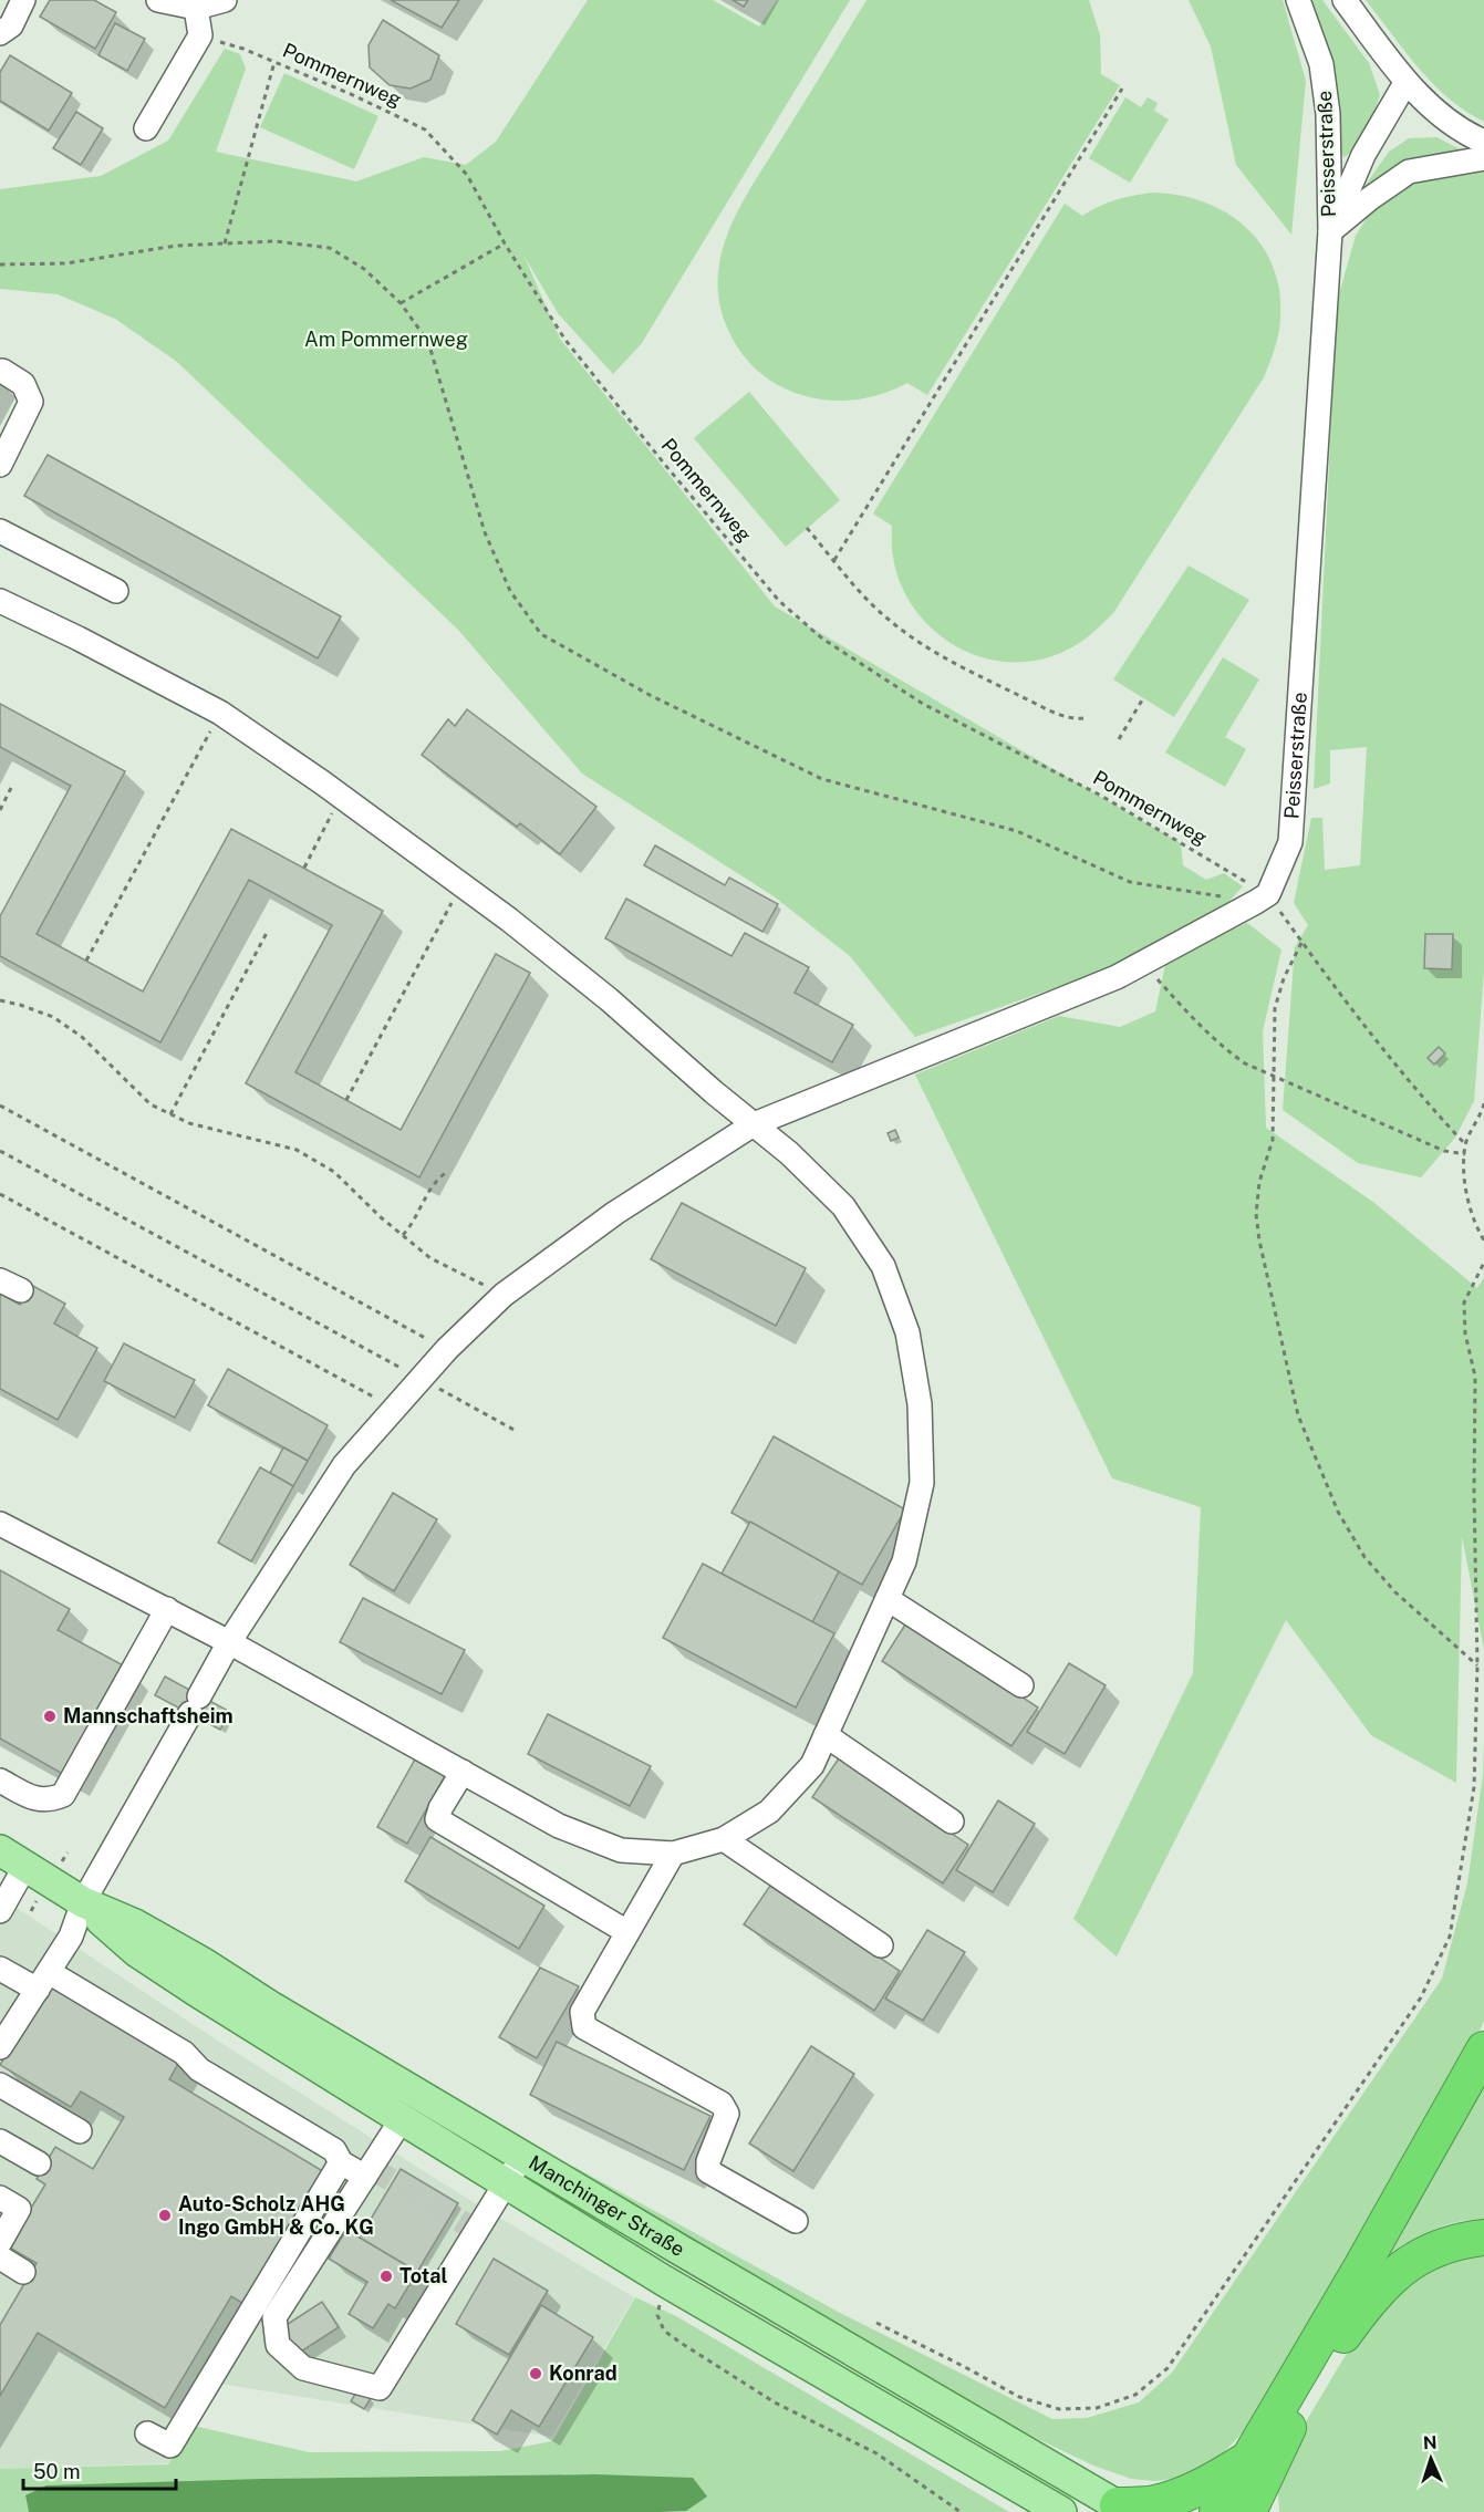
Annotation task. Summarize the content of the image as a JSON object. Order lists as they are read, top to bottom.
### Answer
{
  "streets": {
    "main road": ["Manchinger Straße"],
    "street": ["Peisserstraße"],
    "path": ["Pommernweg"]
  },
  "crossings": [
    ["Pommernweg", "Peisserstraße"]
  ],
  "parks": ["Am Pommernweg"],
  "places": [
    "Mannschaftsheim",
    "Auto-Scholz AHG Ingo GmbH & Co. KG",
    "Total",
    "Konrad"
  ],
  "scale_bar": "50 m",
  "north": "top"
}
